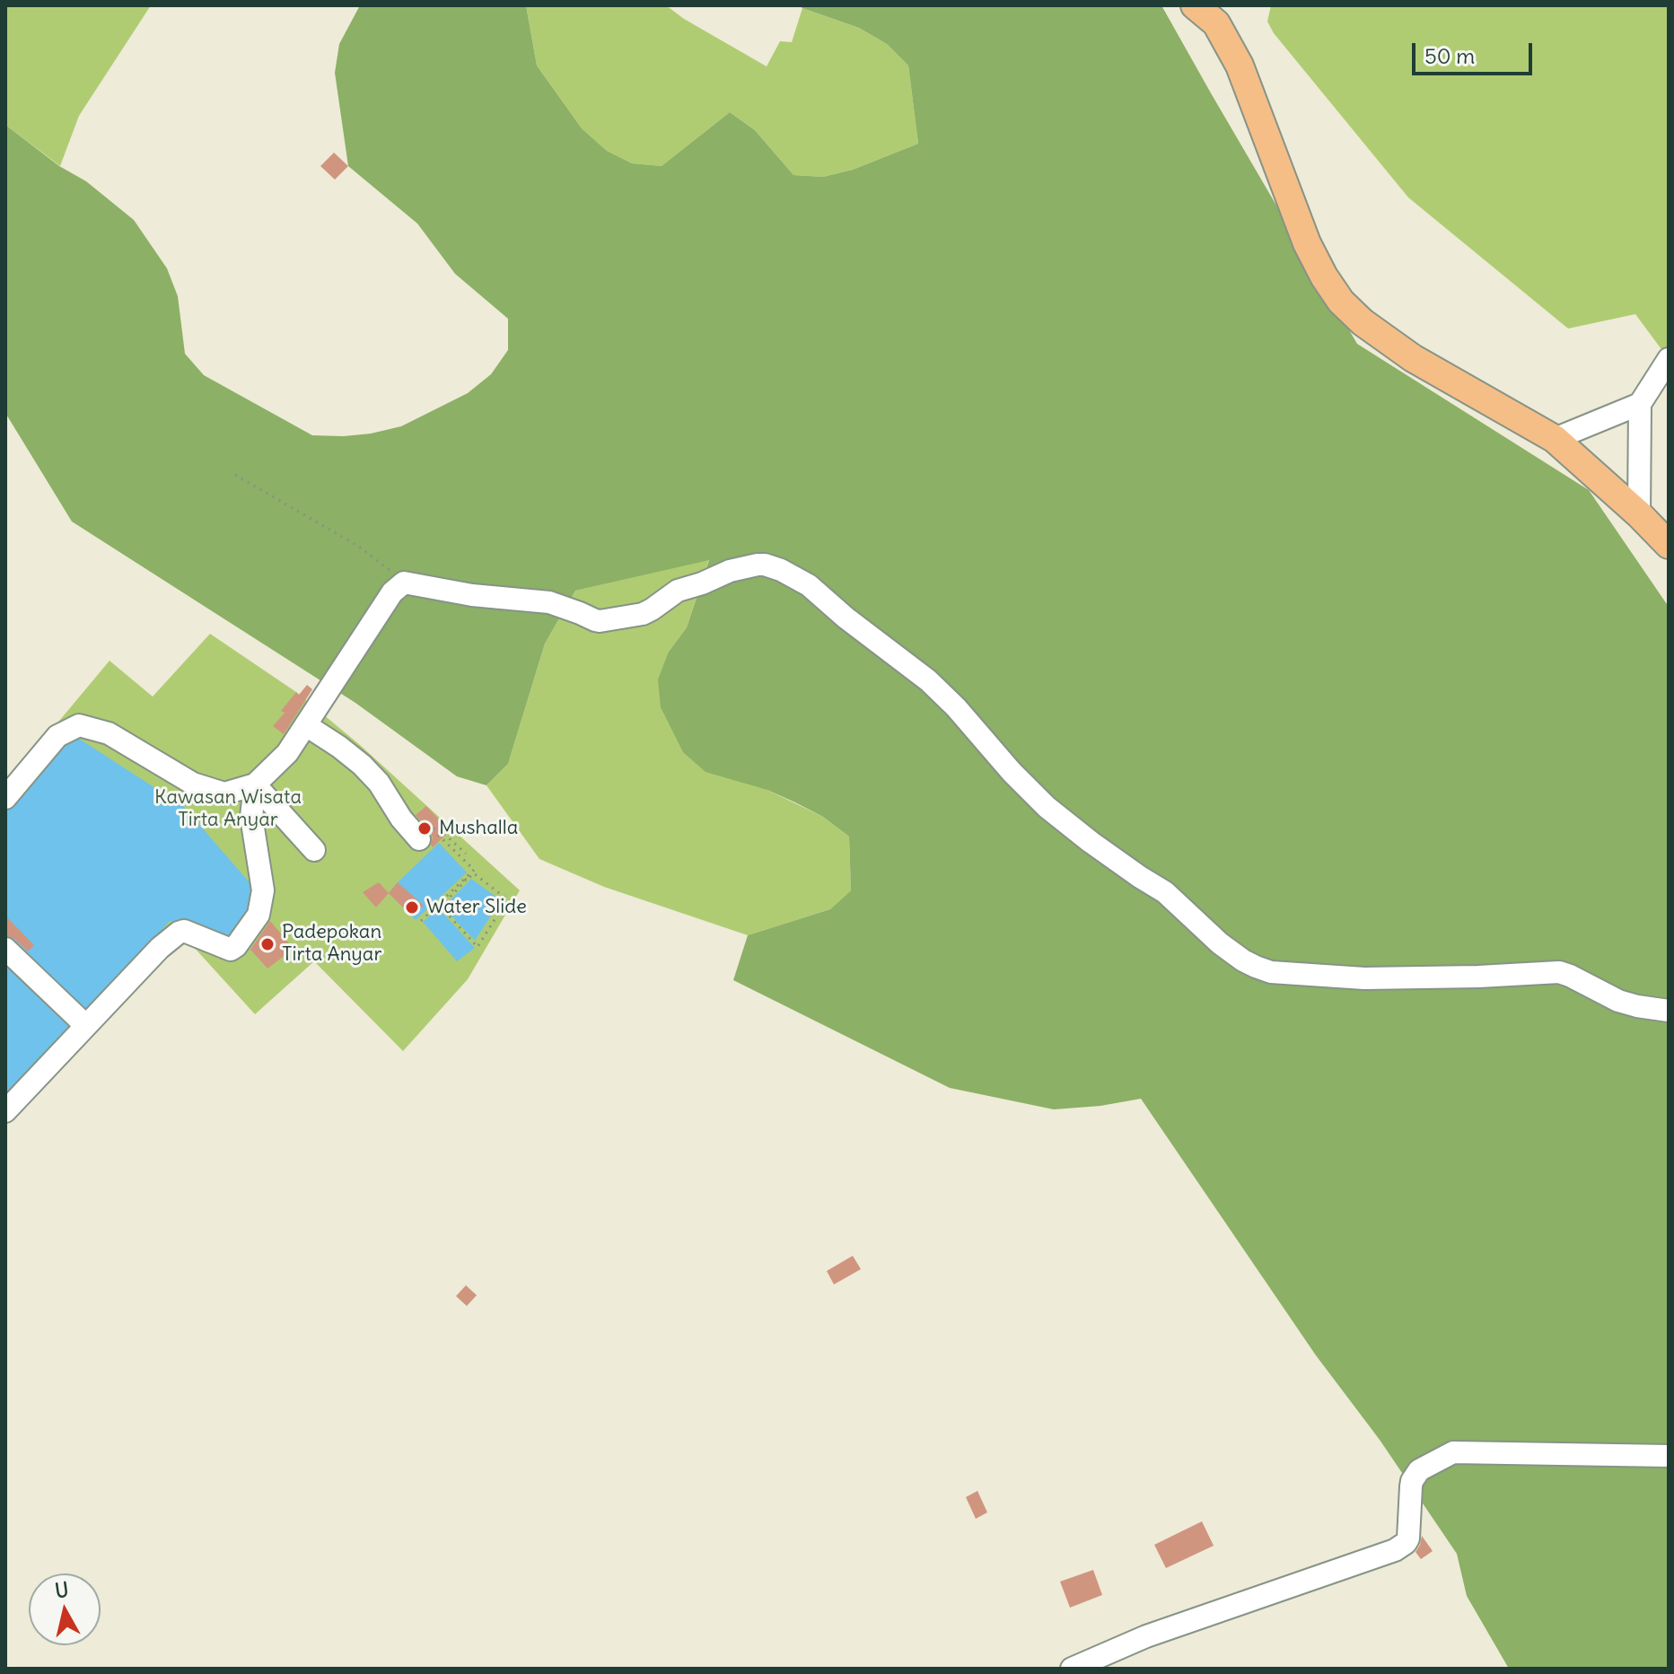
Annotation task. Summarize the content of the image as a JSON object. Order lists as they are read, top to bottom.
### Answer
{
  "parks": ["Kawasan Wisata Tirta Anyar"],
  "places": ["Mushalla", "Water Slide", "Padepokan Tirta Anyar"],
  "scale_bar": "50 m",
  "north": "top"
}
